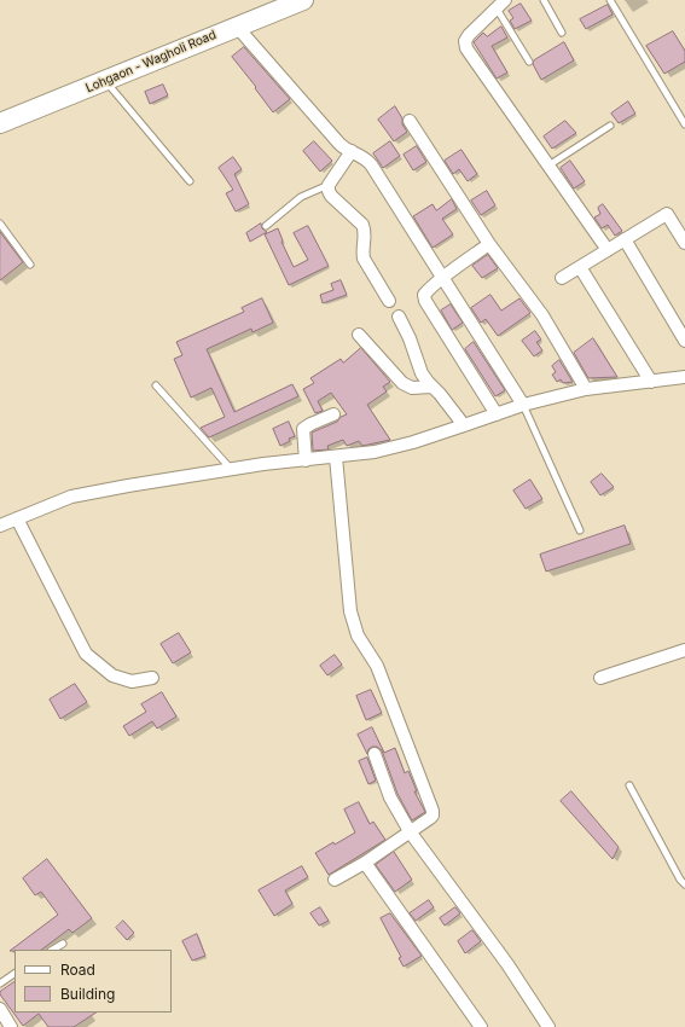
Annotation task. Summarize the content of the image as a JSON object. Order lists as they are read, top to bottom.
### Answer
{
  "streets": {
    "main road": ["Lohgaon - Wagholi Road"]
  },
  "legend": ["Road", "Building"]
}
